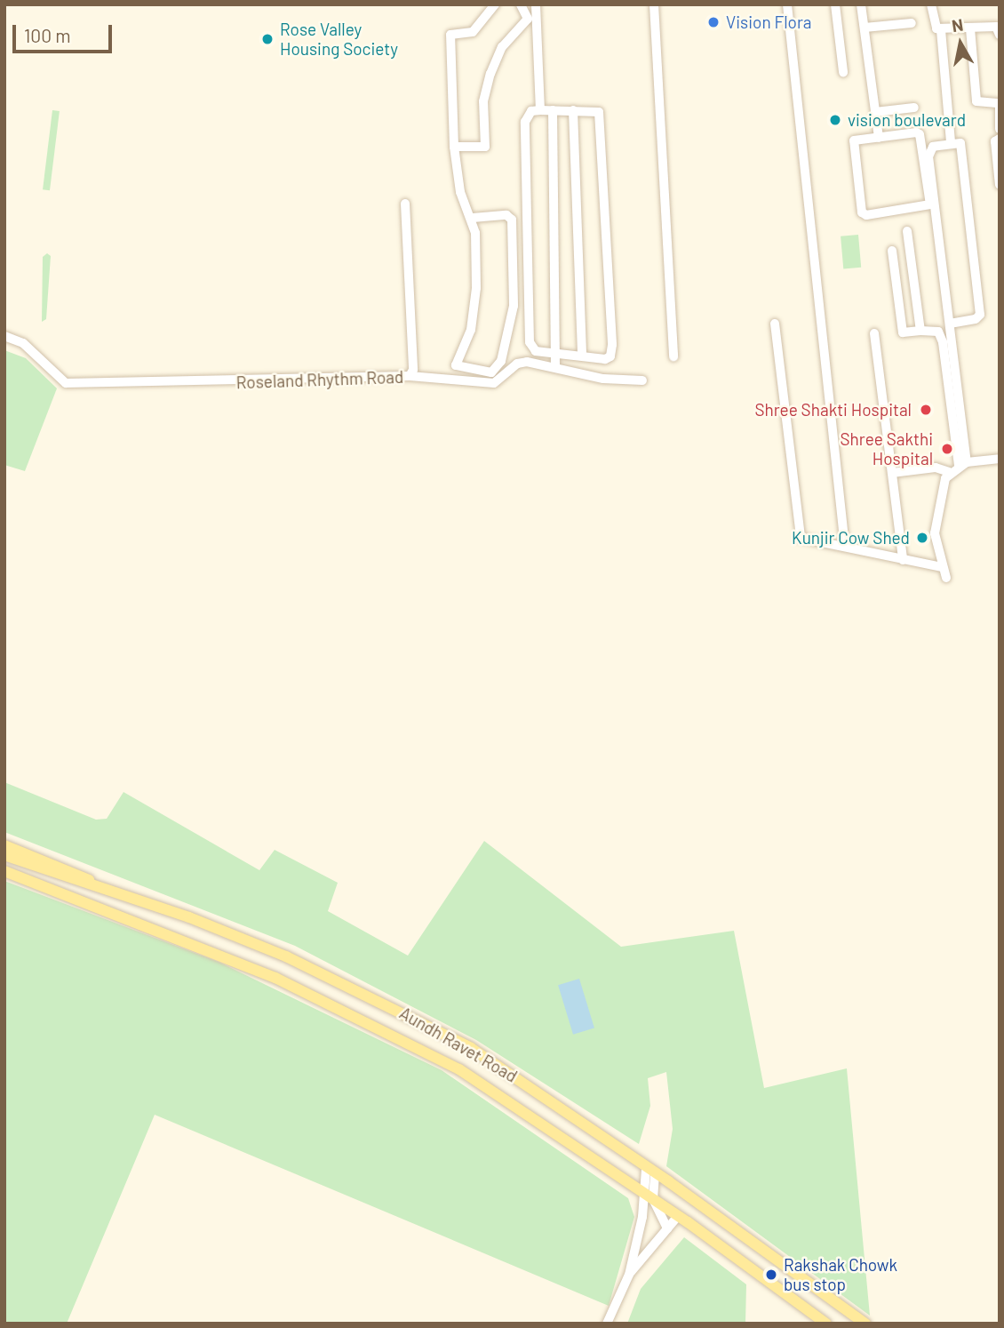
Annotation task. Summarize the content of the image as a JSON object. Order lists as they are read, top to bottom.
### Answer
{
  "streets": {
    "main road": ["Aundh Ravet Road"],
    "street": ["Roseland Rhythm Road"]
  },
  "places": [
    "Vision Flora",
    "Rose Valley Housing Society",
    "vision boulevard",
    "Shree Shakti Hospital",
    "Shree Sakthi Hospital",
    "Kunjir Cow Shed",
    "Rakshak Chowk bus stop"
  ],
  "scale_bar": "100 m",
  "north": "top"
}
